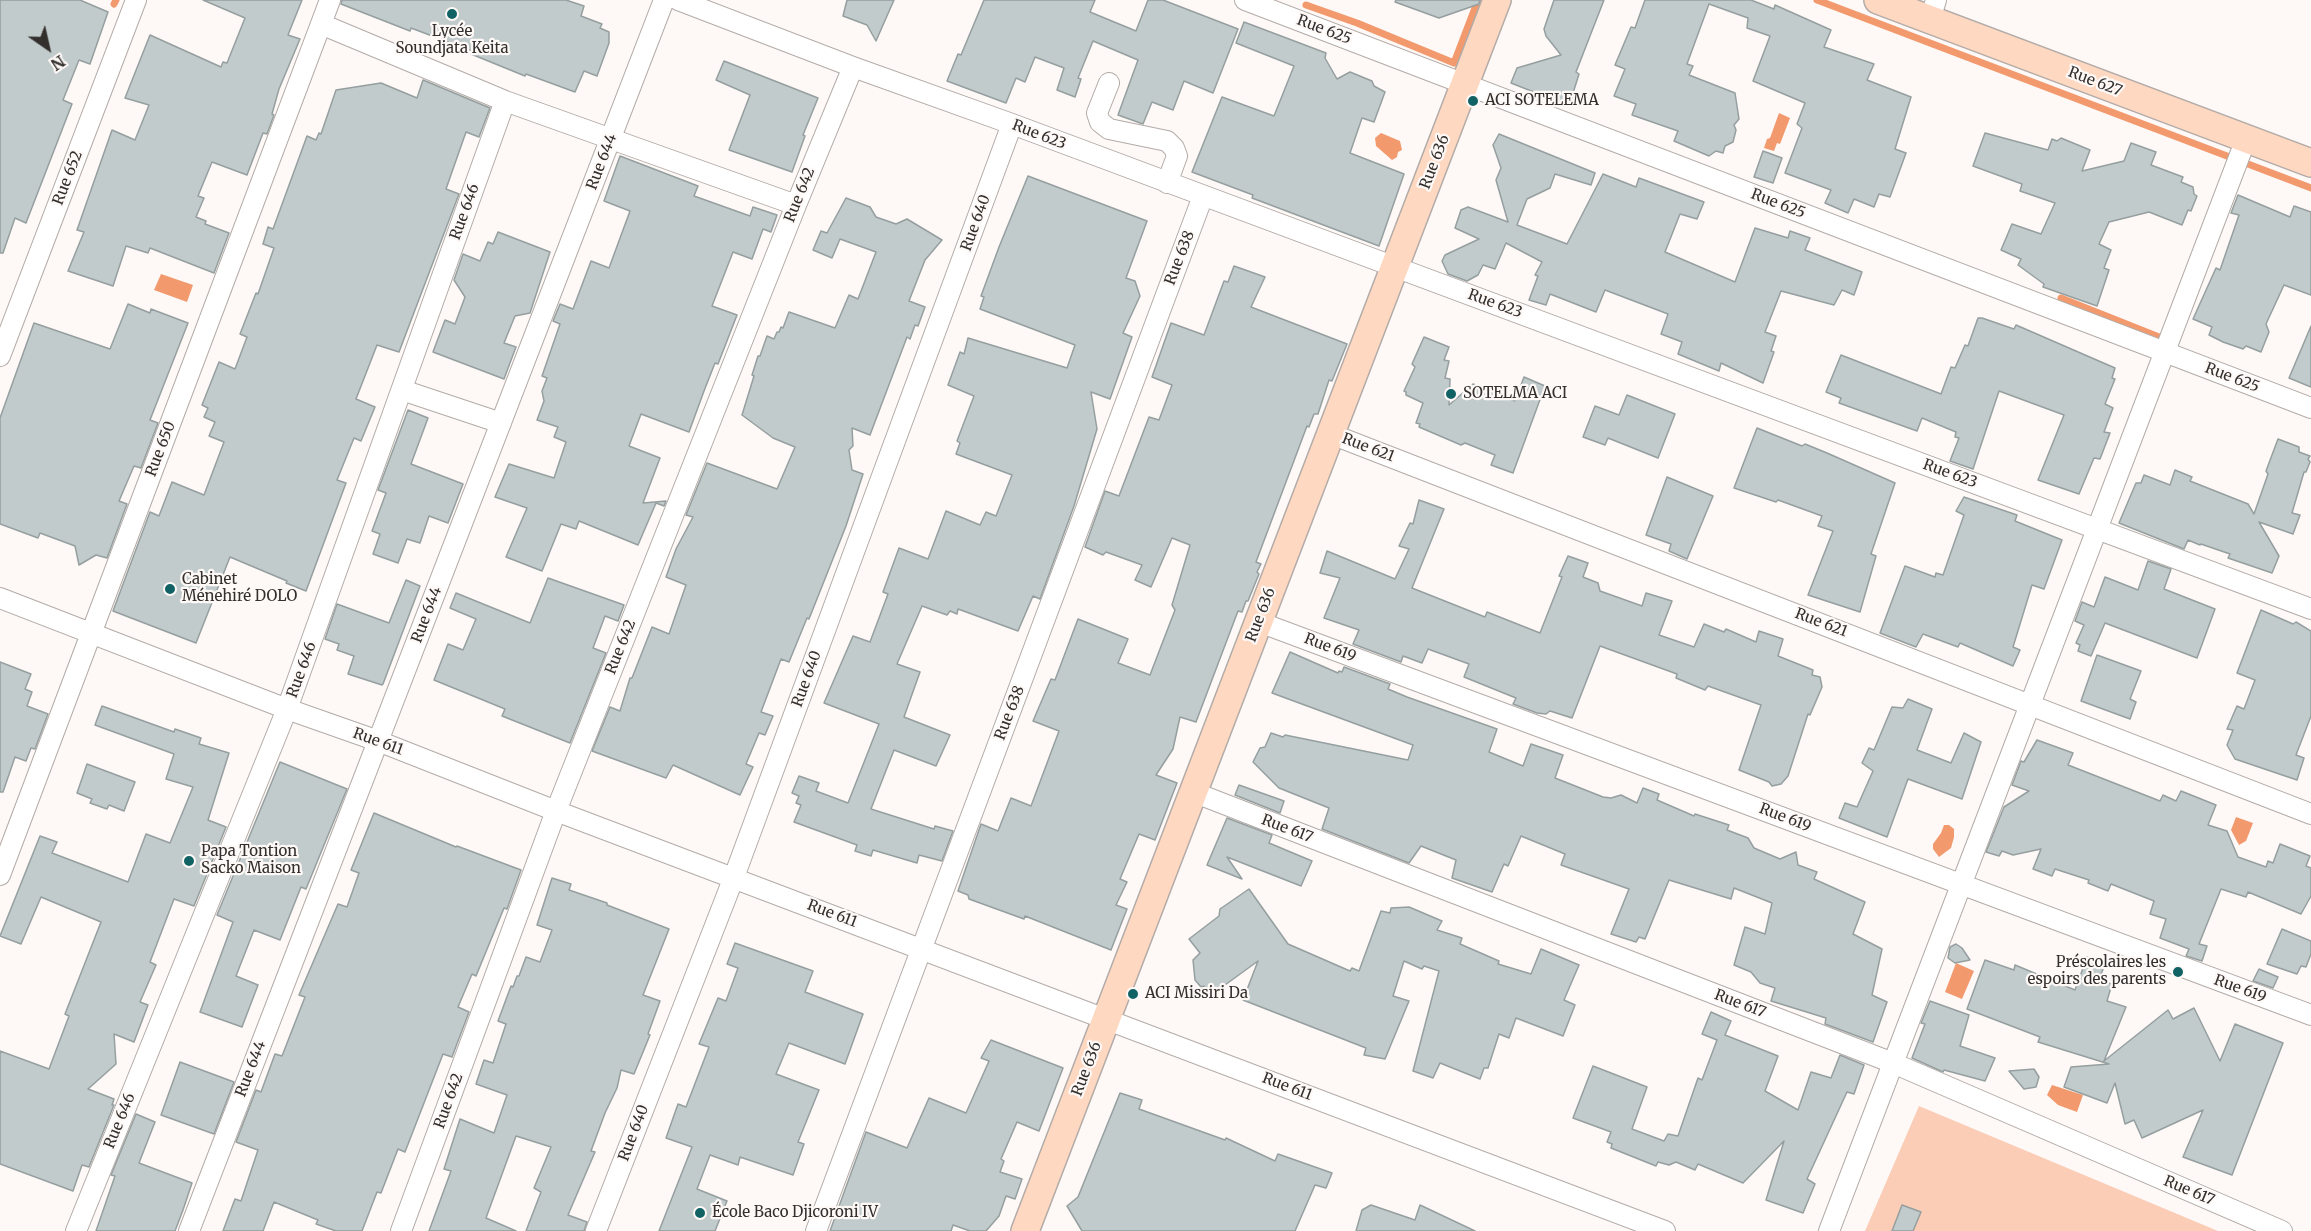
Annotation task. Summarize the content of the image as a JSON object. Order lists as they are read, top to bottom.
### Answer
{
  "streets": {
    "street": [
      "Rue 625",
      "Rue 627",
      "Rue 623",
      "Rue 644",
      "Rue 636",
      "Rue 652",
      "Rue 642",
      "Rue 646",
      "Rue 640",
      "Rue 638",
      "Rue 621",
      "Rue 650",
      "Rue 619",
      "Rue 611",
      "Rue 617"
    ]
  },
  "crossings": [
    ["Rue 625", "Rue 636"],
    ["Rue 623", "Rue 636"],
    ["Rue 623", "Rue 642"],
    ["Rue 623", "Rue 640"],
    ["Rue 623", "Rue 638"],
    ["Rue 644", "Rue 611"],
    ["Rue 636", "Rue 621"],
    ["Rue 636", "Rue 619"],
    ["Rue 636", "Rue 611"],
    ["Rue 636", "Rue 617"],
    ["Rue 642", "Rue 611"],
    ["Rue 646", "Rue 611"],
    ["Rue 640", "Rue 611"],
    ["Rue 638", "Rue 611"],
    ["Rue 650", "Rue 611"]
  ],
  "places": [
    "Lycée Soundjata Keita",
    "ACI SOTELEMA",
    "SOTELMA ACI",
    "Cabinet Ménehiré DOLO",
    "Papa Tontion Sacko Maison",
    "Préscolaires les espoirs des parents",
    "ACI Missiri Da",
    "École Baco Djicoroni IV"
  ],
  "north": "bottom right"
}
